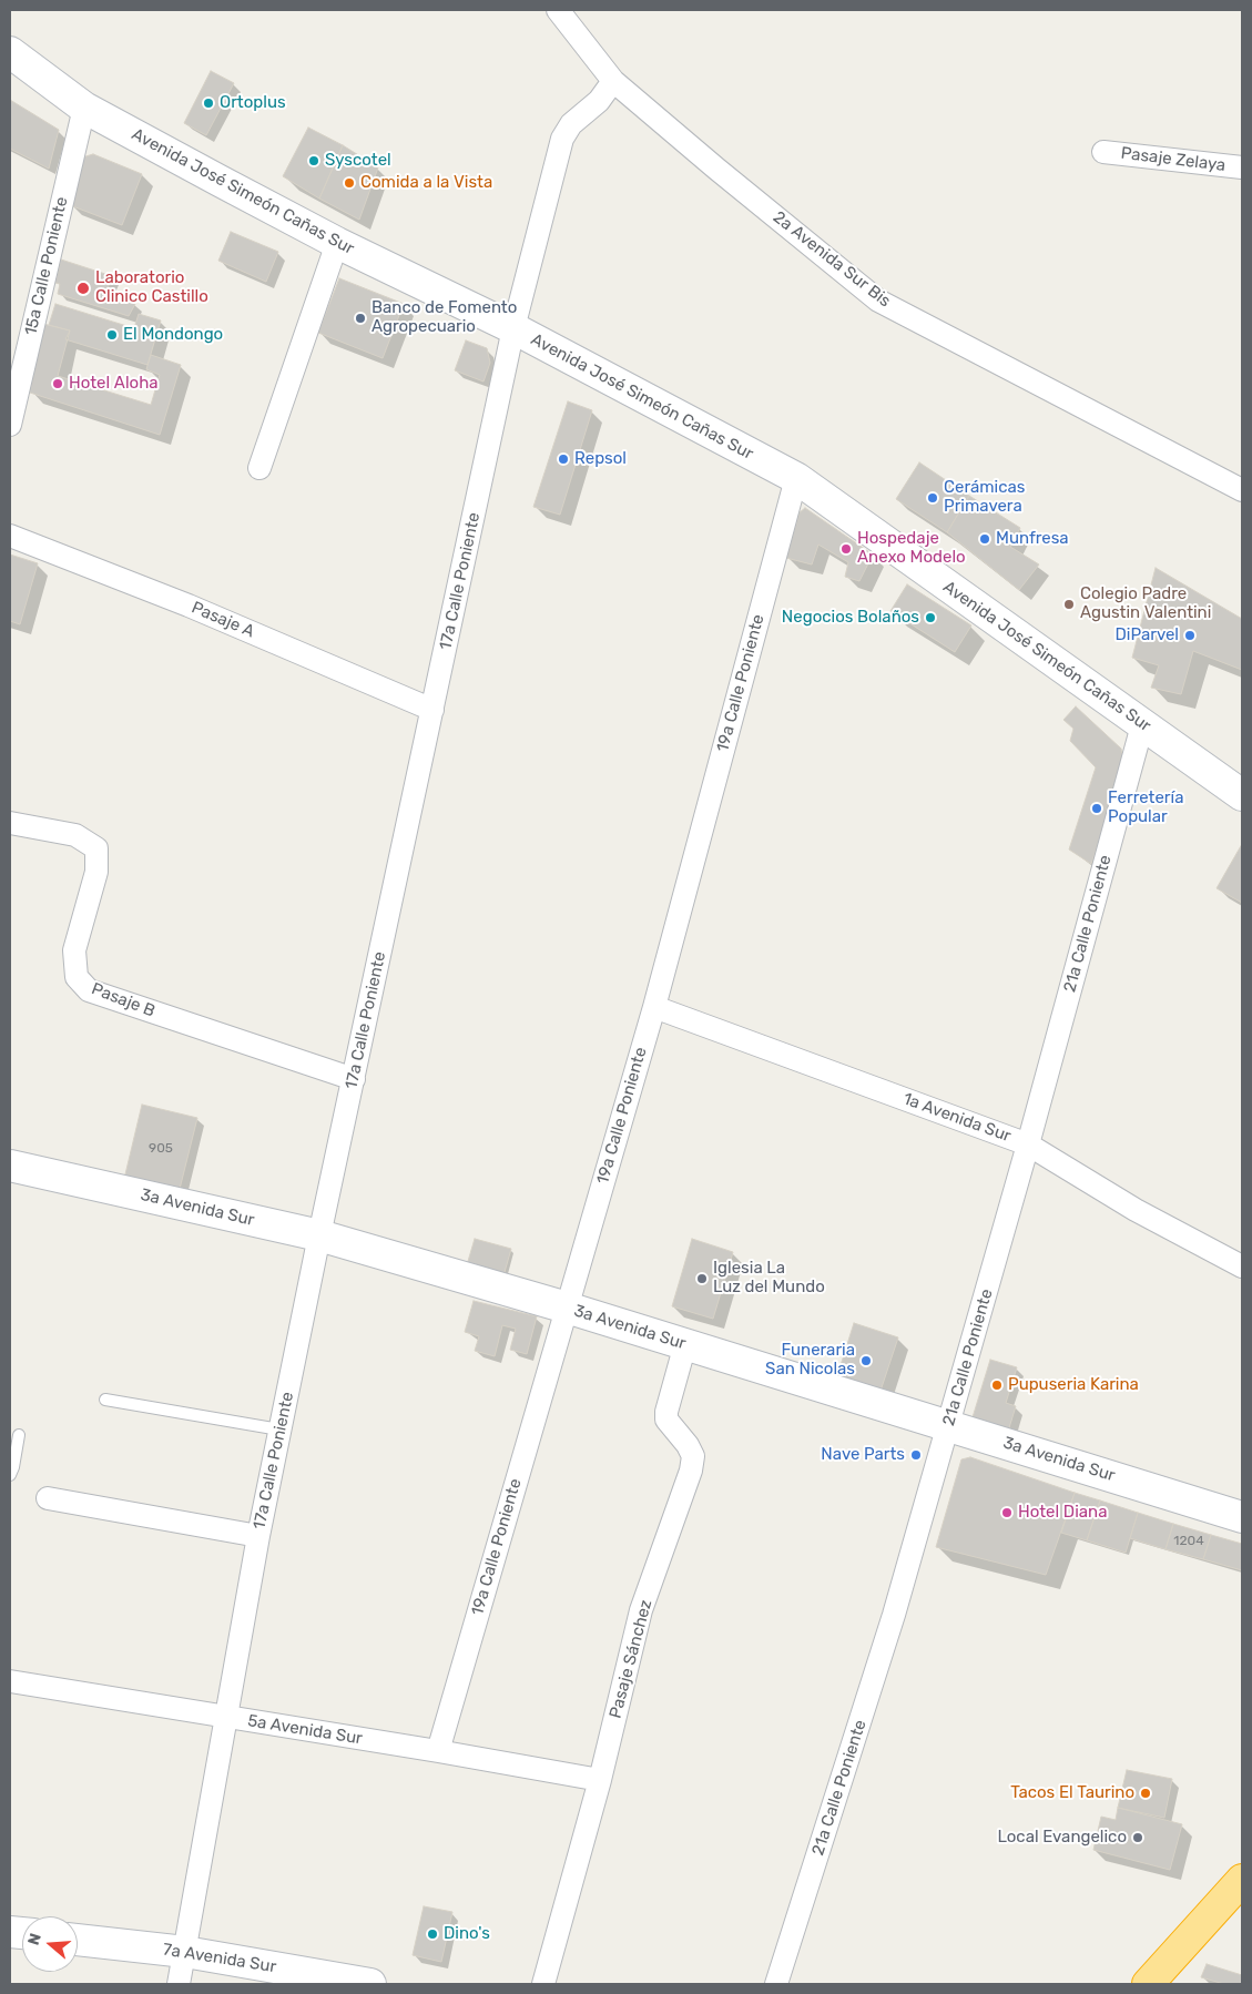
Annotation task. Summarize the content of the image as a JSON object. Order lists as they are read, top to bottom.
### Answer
{
  "streets": {
    "main road": ["Avenida José Simeón Cañas Sur", "3a Avenida Sur", "7a Avenida Sur"],
    "street": [
      "Pasaje Zelaya",
      "2a Avenida Sur Bis",
      "15a Calle Poniente",
      "17a Calle Poniente",
      "Pasaje A",
      "19a Calle Poniente",
      "21a Calle Poniente",
      "Pasaje B",
      "1a Avenida Sur",
      "Pasaje Sánchez",
      "5a Avenida Sur"
    ]
  },
  "crossings": [
    ["Avenida José Simeón Cañas Sur", "15a Calle Poniente"],
    ["Avenida José Simeón Cañas Sur", "17a Calle Poniente"],
    ["Avenida José Simeón Cañas Sur", "19a Calle Poniente"],
    ["Avenida José Simeón Cañas Sur", "21a Calle Poniente"],
    ["2a Avenida Sur Bis", "17a Calle Poniente"],
    ["17a Calle Poniente", "Pasaje A"],
    ["17a Calle Poniente", "Pasaje B"],
    ["17a Calle Poniente", "3a Avenida Sur"],
    ["17a Calle Poniente", "5a Avenida Sur"],
    ["17a Calle Poniente", "7a Avenida Sur"],
    ["19a Calle Poniente", "1a Avenida Sur"],
    ["19a Calle Poniente", "3a Avenida Sur"],
    ["19a Calle Poniente", "5a Avenida Sur"],
    ["21a Calle Poniente", "1a Avenida Sur"],
    ["21a Calle Poniente", "3a Avenida Sur"],
    ["3a Avenida Sur", "Pasaje Sánchez"],
    ["Pasaje Sánchez", "5a Avenida Sur"]
  ],
  "places": [
    "Ortoplus",
    "Syscotel",
    "Comida a la Vista",
    "Laboratorio Clinico Castillo",
    "Banco de Fomento Agropecuario",
    "El Mondongo",
    "Hotel Aloha",
    "Repsol",
    "Cerámicas Primavera",
    "Munfresa",
    "Hospedaje Anexo Modelo",
    "Colegio Padre Agustin Valentini",
    "Negocios Bolaños",
    "DiParvel",
    "Ferretería Popular",
    "Iglesia La Luz del Mundo",
    "Funeraria San Nicolas",
    "Pupuseria Karina",
    "Nave Parts",
    "Hotel Diana",
    "Tacos El Taurino",
    "Local Evangelico",
    "Dino's"
  ],
  "house_numbers": ["905", "1204"],
  "north": "left"
}
